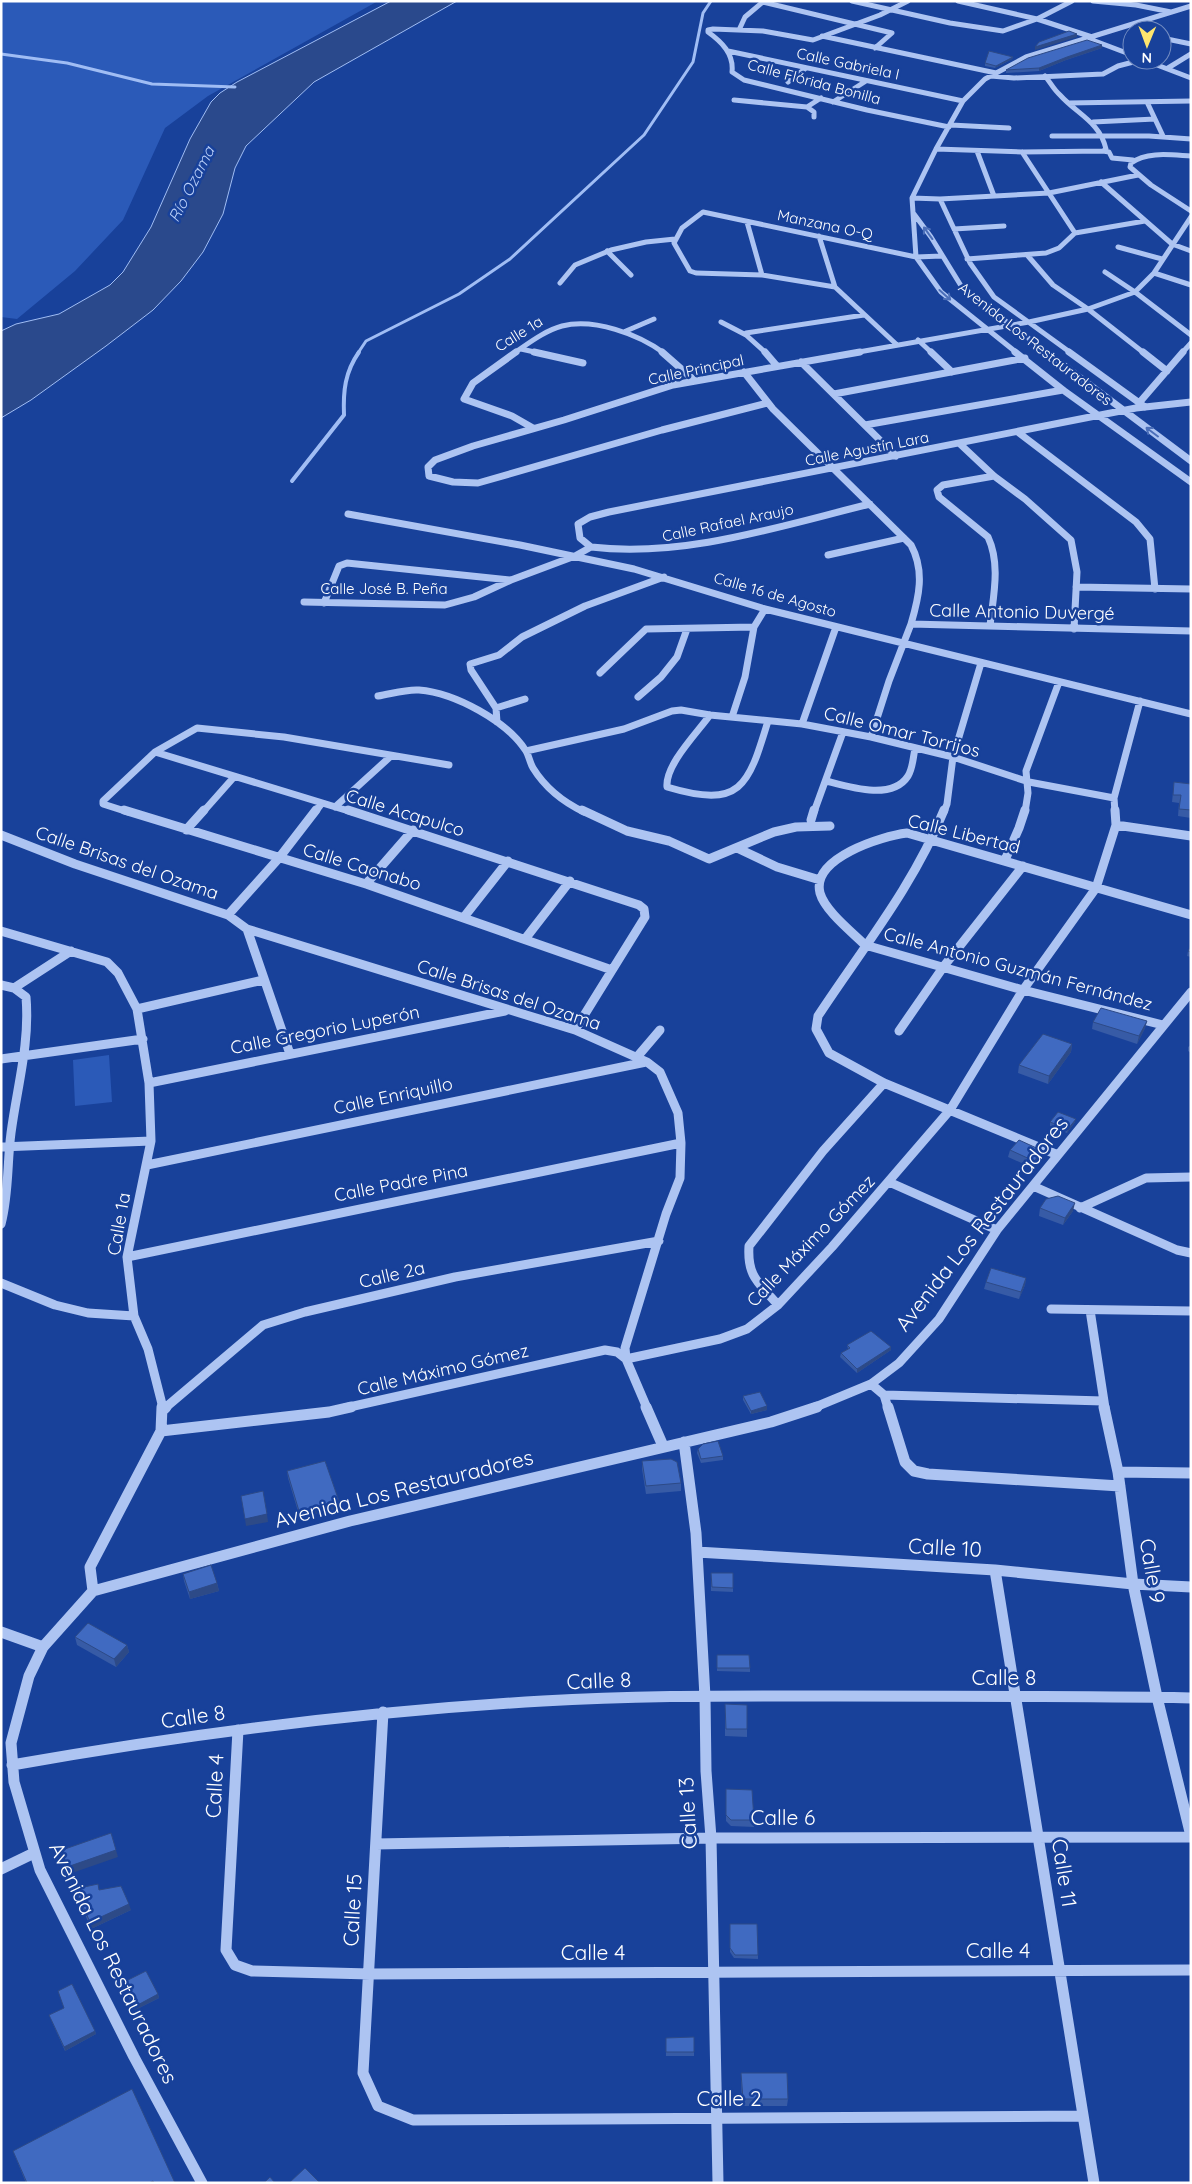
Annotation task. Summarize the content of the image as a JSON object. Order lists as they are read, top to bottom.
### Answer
{
  "streets": {
    "street": [
      "Calle Gabriela I",
      "Calle Flórida Bonilla",
      "Manzana O-Q",
      "Calle 1a",
      "Avenida Los Restauradores",
      "Calle Principal",
      "Calle Agustín Lara",
      "Calle Rafael Araujo",
      "Calle José B. Peña",
      "Calle 16 de Agosto",
      "Calle Antonio Duvergé",
      "Calle Omar Torrijos",
      "Calle Acapulco",
      "Calle Libertad",
      "Calle Brisas del Ozama",
      "Calle Caonabo",
      "Calle Antonio Guzmán Fernández",
      "Calle Gregorio Luperón",
      "Calle Enriquillo",
      "Calle Padre Pina",
      "Calle Máximo Gómez",
      "Calle 2a",
      "Calle 10",
      "Calle 9",
      "Calle 8",
      "Calle 4",
      "Calle 13",
      "Calle 6",
      "Calle 11",
      "Calle 15",
      "Calle 2"
    ]
  },
  "crossings": [
    ["Calle Gabriela I", "Calle Flórida Bonilla"],
    ["Manzana O-Q", "Avenida Los Restauradores"],
    ["Calle 1a", "Avenida Los Restauradores"],
    ["Calle 1a", "Calle Principal"],
    ["Calle 1a", "Calle Gregorio Luperón"],
    ["Calle 1a", "Calle Enriquillo"],
    ["Calle 1a", "Calle Padre Pina"],
    ["Calle 1a", "Calle Máximo Gómez"],
    ["Calle 1a", "Calle 2a"],
    ["Avenida Los Restauradores", "Calle Principal"],
    ["Avenida Los Restauradores", "Calle Agustín Lara"],
    ["Avenida Los Restauradores", "Calle Antonio Guzmán Fernández"],
    ["Avenida Los Restauradores", "Calle 8"],
    ["Avenida Los Restauradores", "Calle 13"],
    ["Calle Agustín Lara", "Calle Rafael Araujo"],
    ["Calle Agustín Lara", "Calle José B. Peña"],
    ["Calle Rafael Araujo", "Calle José B. Peña"],
    ["Calle José B. Peña", "Calle 16 de Agosto"],
    ["Calle 16 de Agosto", "Calle Antonio Duvergé"],
    ["Calle 16 de Agosto", "Calle Máximo Gómez"],
    ["Calle Antonio Duvergé", "Calle Omar Torrijos"],
    ["Calle Omar Torrijos", "Calle Máximo Gómez"],
    ["Calle Acapulco", "Calle Caonabo"],
    ["Calle Libertad", "Calle Máximo Gómez"],
    ["Calle Brisas del Ozama", "Calle Gregorio Luperón"],
    ["Calle Brisas del Ozama", "Calle Enriquillo"],
    ["Calle Brisas del Ozama", "Calle Padre Pina"],
    ["Calle Brisas del Ozama", "Calle Máximo Gómez"],
    ["Calle Brisas del Ozama", "Calle 2a"],
    ["Calle Antonio Guzmán Fernández", "Calle Máximo Gómez"],
    ["Calle 10", "Calle 9"],
    ["Calle 10", "Calle 13"],
    ["Calle 10", "Calle 11"],
    ["Calle 9", "Calle 8"],
    ["Calle 9", "Calle 6"],
    ["Calle 8", "Calle 4"],
    ["Calle 8", "Calle 13"],
    ["Calle 8", "Calle 11"],
    ["Calle 8", "Calle 15"],
    ["Calle 4", "Calle 13"],
    ["Calle 4", "Calle 11"],
    ["Calle 4", "Calle 15"],
    ["Calle 13", "Calle 6"],
    ["Calle 13", "Calle 2"],
    ["Calle 6", "Calle 11"],
    ["Calle 6", "Calle 15"],
    ["Calle 11", "Calle 2"],
    ["Calle 15", "Calle 2"]
  ],
  "water": ["Río Ozama"],
  "north": "bottom"
}
